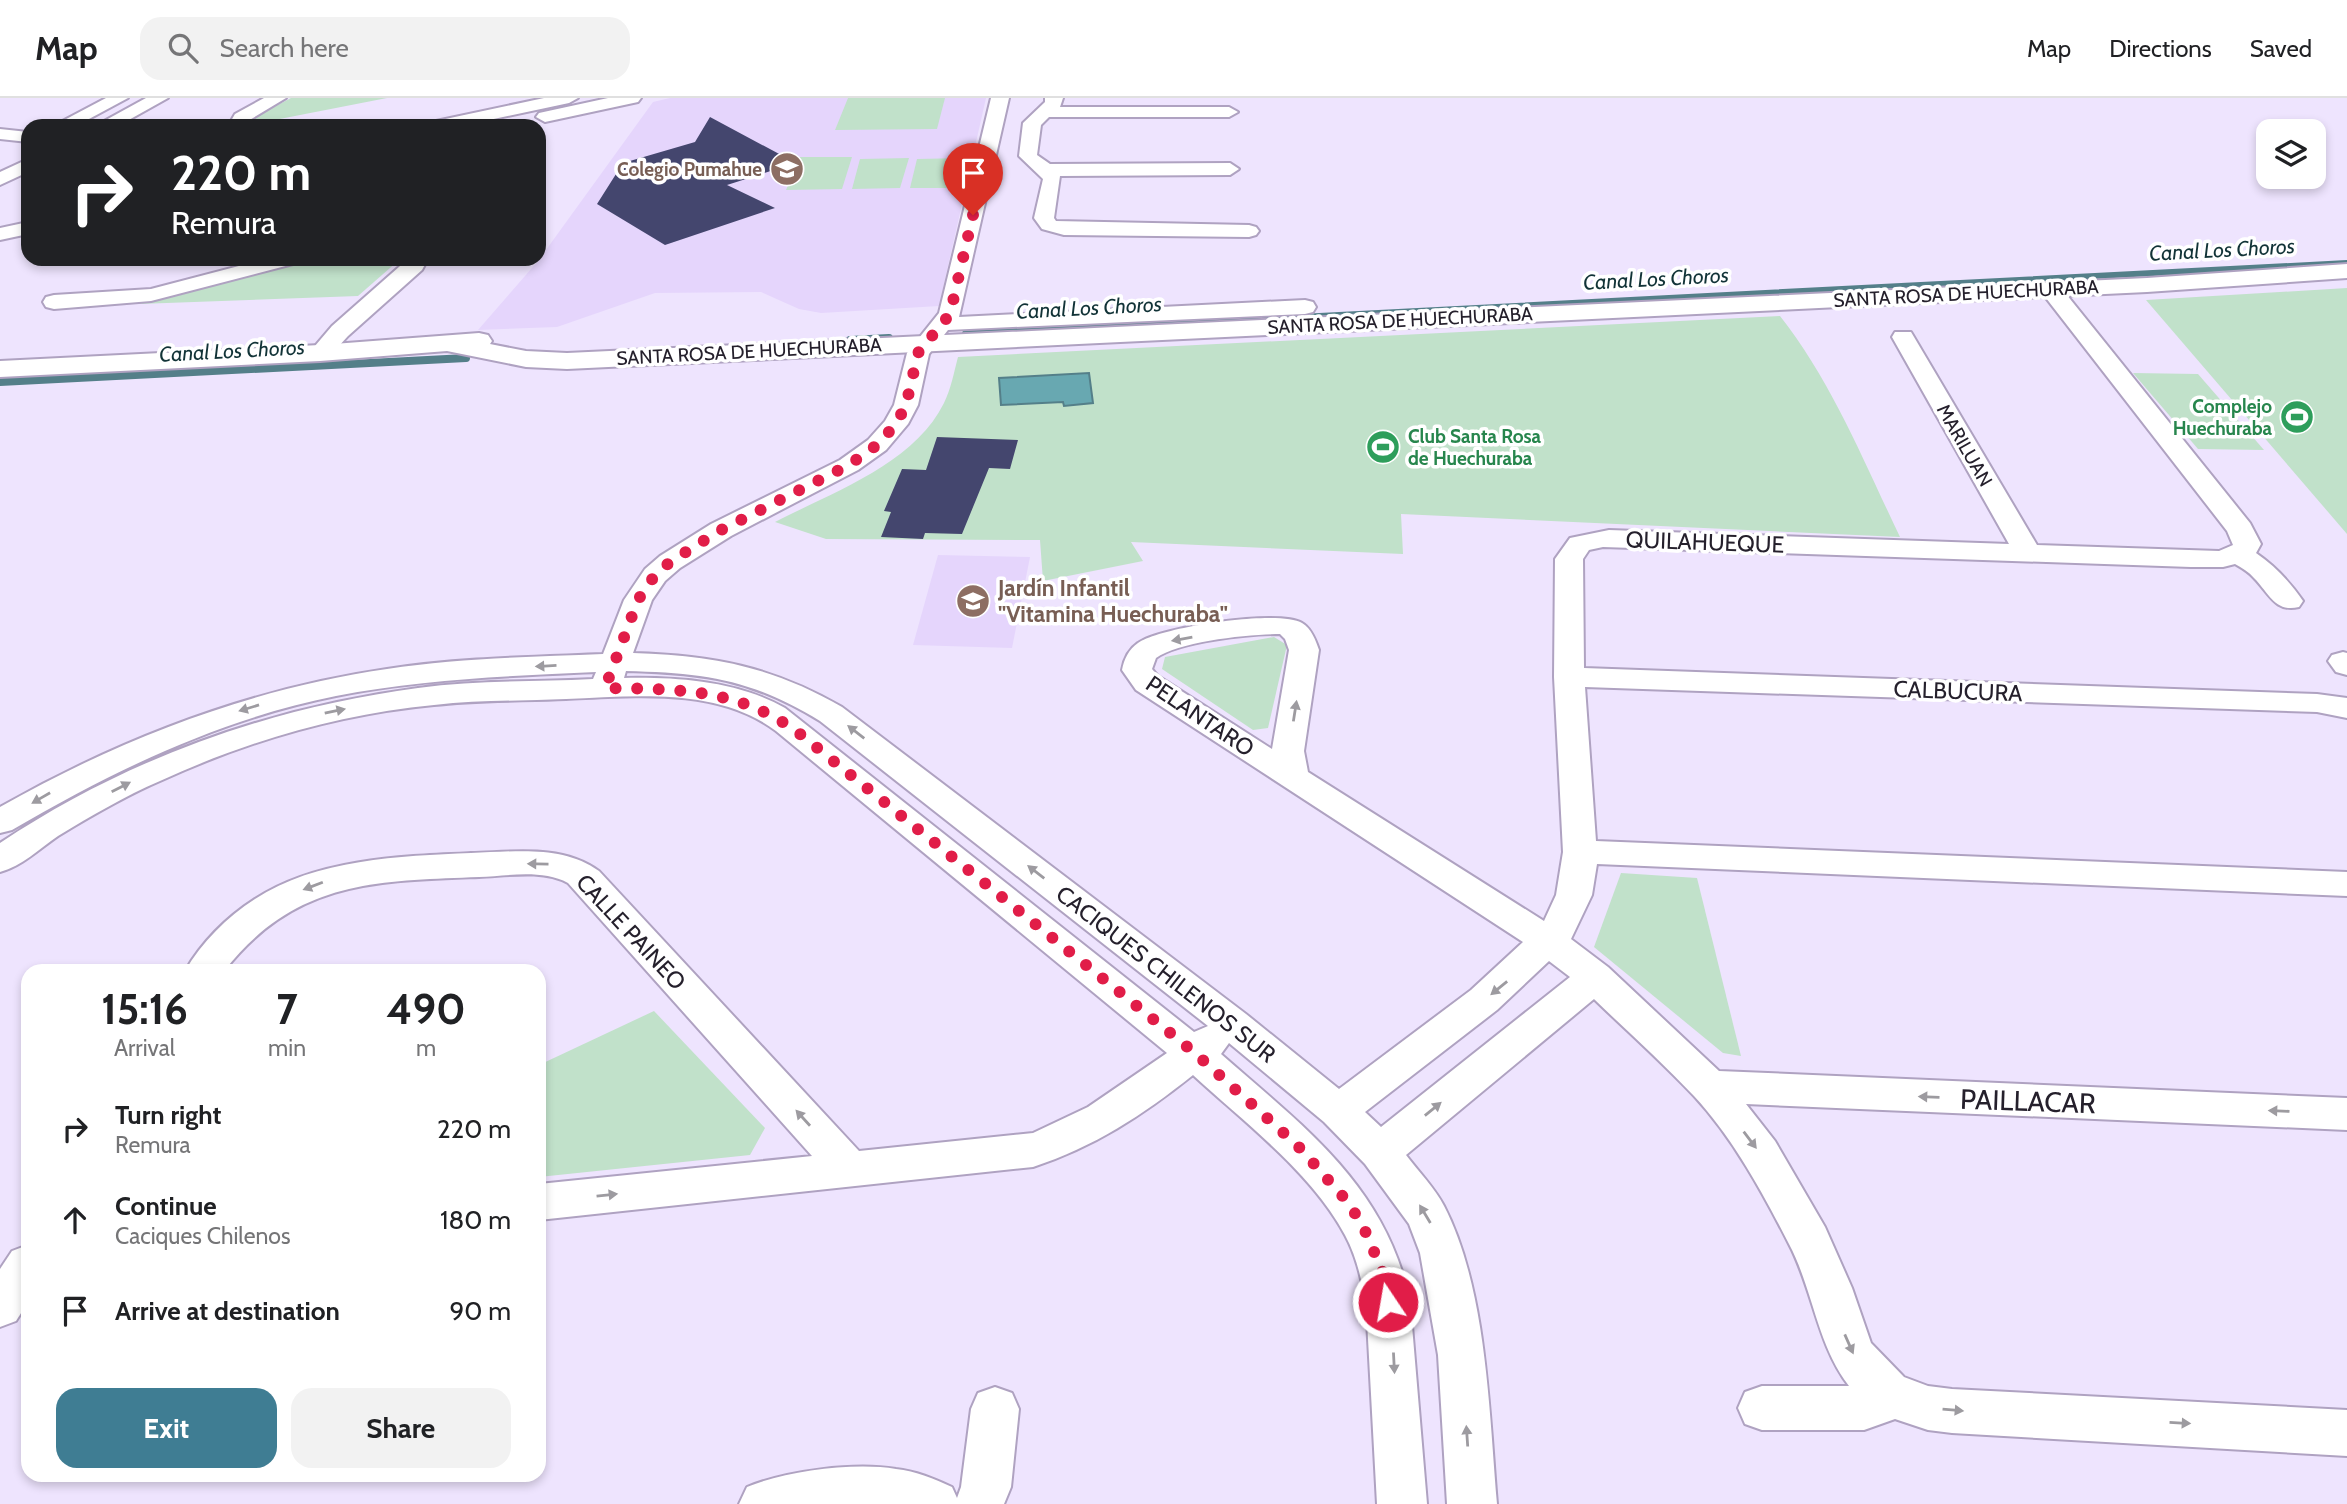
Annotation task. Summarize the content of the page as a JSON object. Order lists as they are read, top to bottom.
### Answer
{
  "streets": {
    "street": [
      "SANTA ROSA DE HUECHURABA",
      "MARILUAN",
      "QUILAHUEQUE",
      "CALBUCURA",
      "PELANTARO",
      "CALLE PAINEO",
      "CACIQUES CHILENOS SUR",
      "PAILLACAR"
    ]
  },
  "crossings": [
    ["MARILUAN", "QUILAHUEQUE"],
    ["QUILAHUEQUE", "CALBUCURA"],
    ["QUILAHUEQUE", "PELANTARO"],
    ["QUILAHUEQUE", "CACIQUES CHILENOS SUR"]
  ],
  "water": ["Canal Los Choros"],
  "places": {
    "school or university": ["Colegio Pumahue", "Jardín Infantil \"Vitamina Huechuraba\""],
    "sports": ["Complejo Huechuraba", "Club Santa Rosa de Huechuraba"]
  },
  "page": {
    "header": "Map",
    "search": "Search here",
    "nav": ["Map", "Directions", "Saved"],
    "turn": ["220 m", "Remura"],
    "eta": [
      "15:16",
      "Arrival",
      "7",
      "min",
      "490",
      "m"
    ],
    "list": [
      {
        "name": "Turn right",
        "note": "Remura",
        "value": "220 m"
      },
      {
        "name": "Continue",
        "note": "Caciques Chilenos",
        "value": "180 m"
      },
      {
        "name": "Arrive at destination",
        "value": "90 m"
      }
    ],
    "buttons": ["Exit", "Share"]
  }
}
